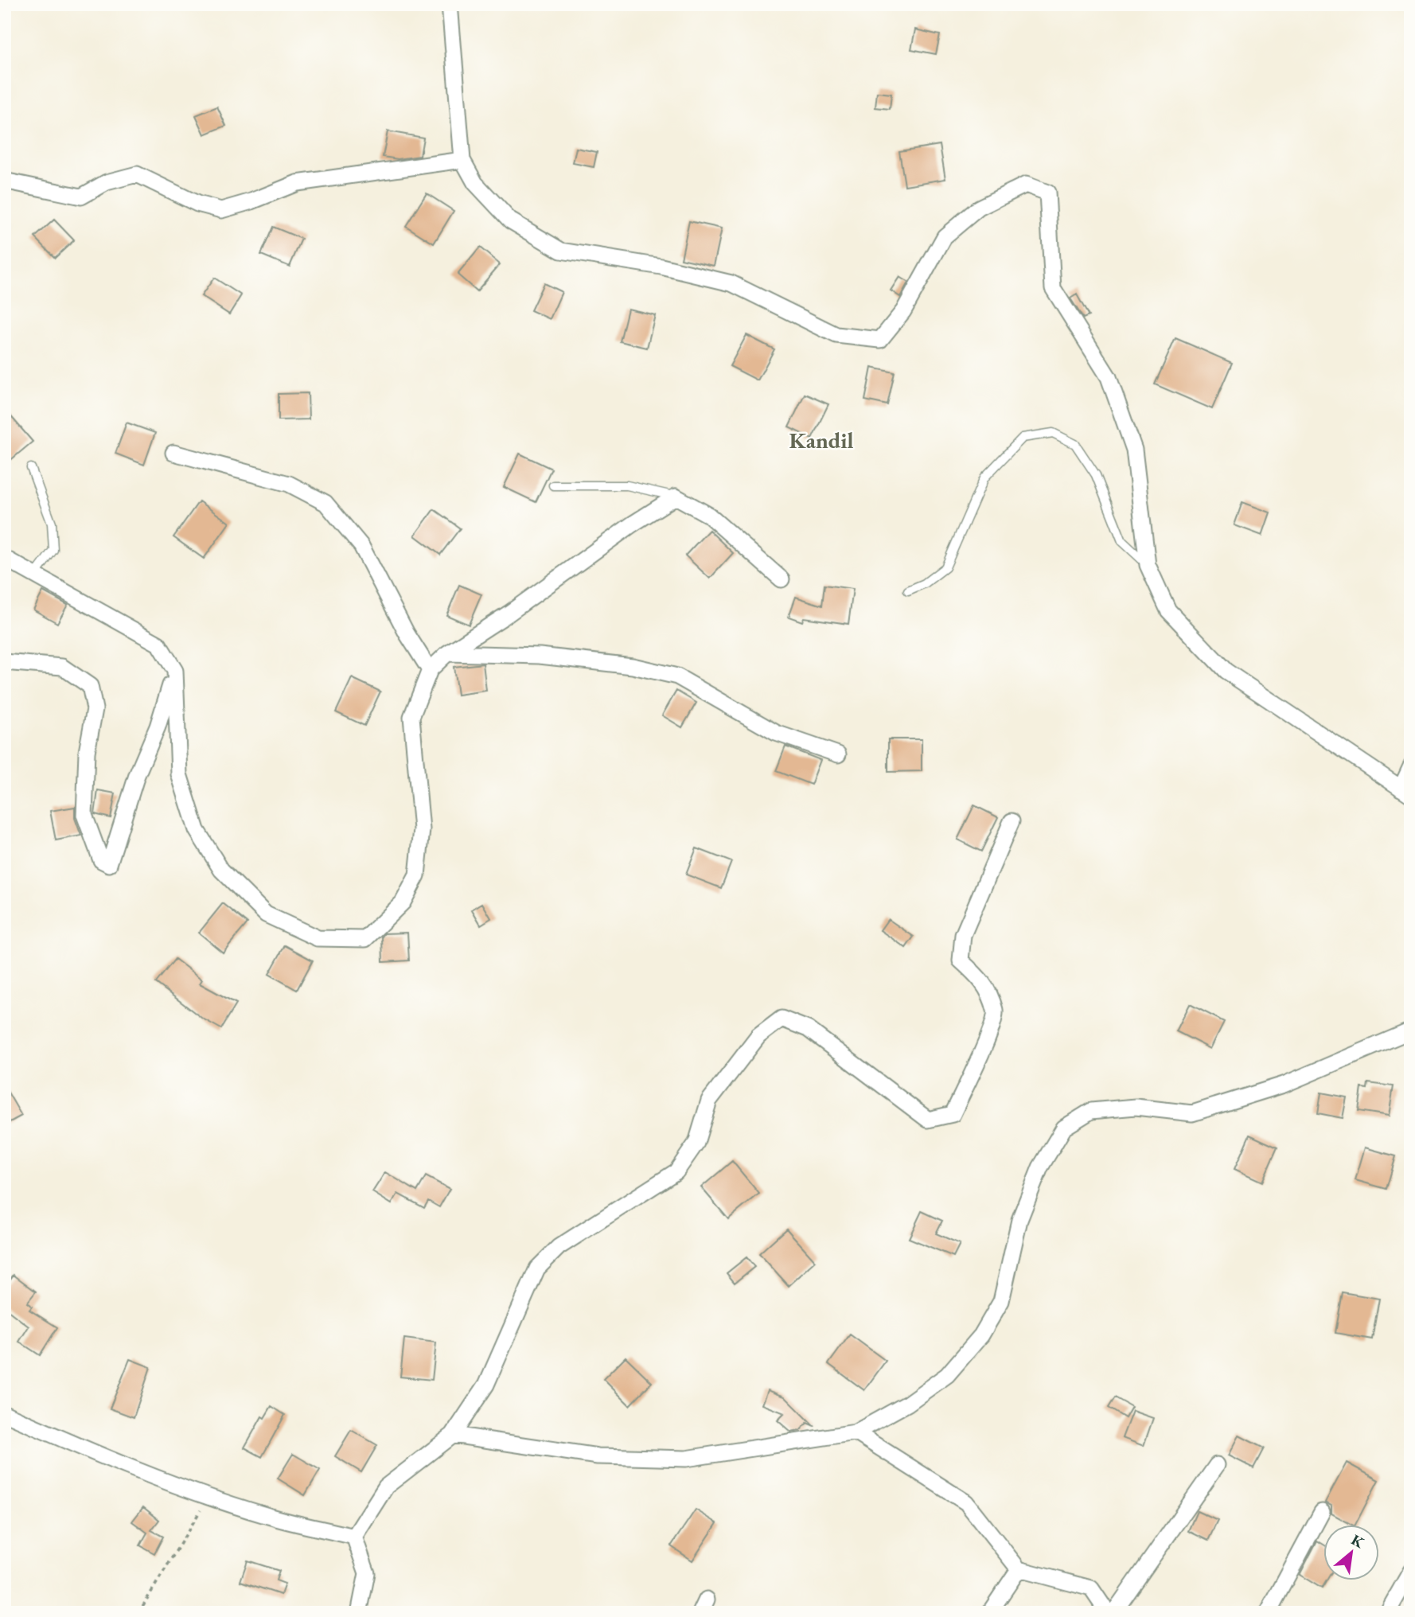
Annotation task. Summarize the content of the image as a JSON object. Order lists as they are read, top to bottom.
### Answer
{
  "districts": ["Kandil"],
  "north": "top right"
}
